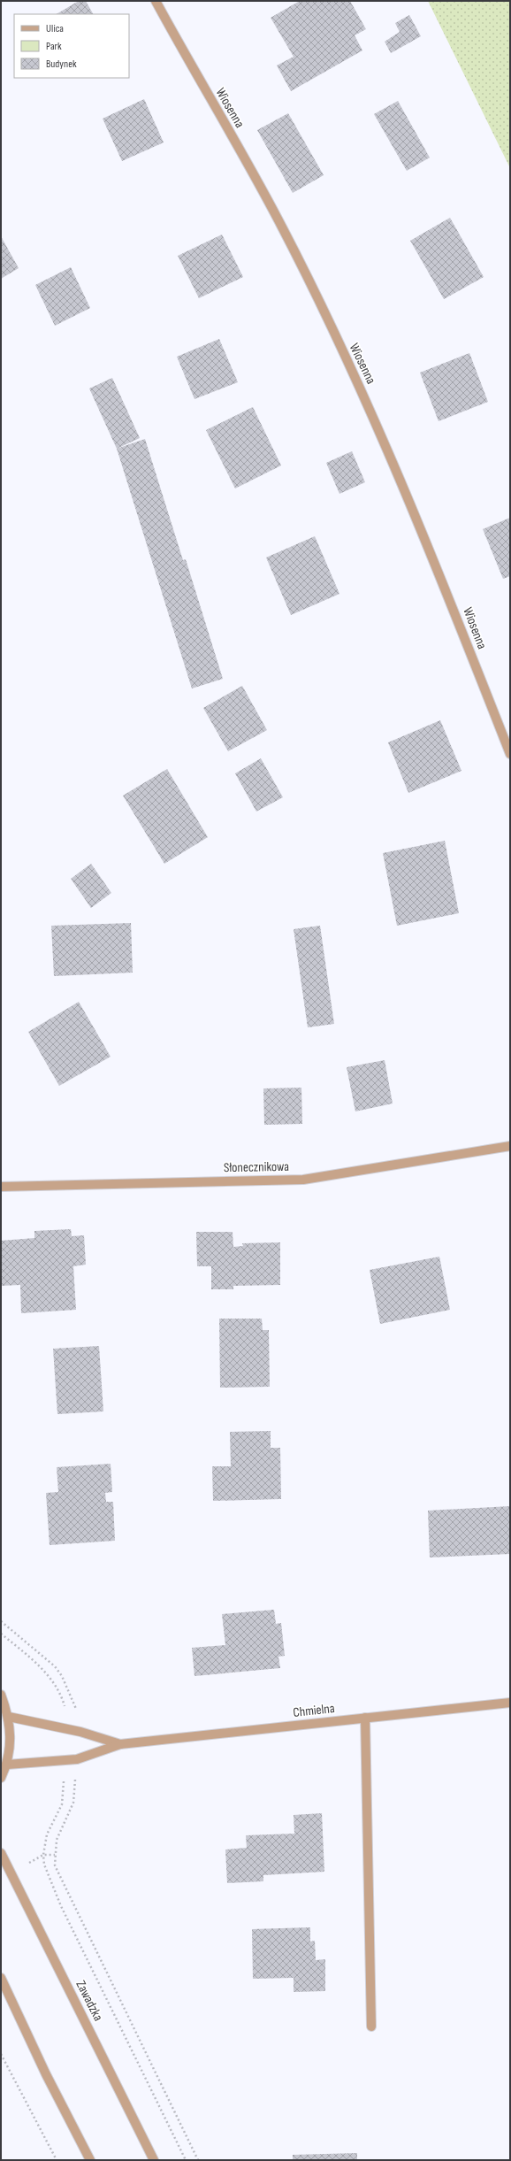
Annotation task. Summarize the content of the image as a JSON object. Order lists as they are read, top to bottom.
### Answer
{
  "streets": {
    "street": [
      "Wiosenna",
      "Słonecznikowa",
      "Chmielna",
      "Zawadzka"
    ]
  },
  "legend": ["Ulica", "Park", "Budynek"]
}
